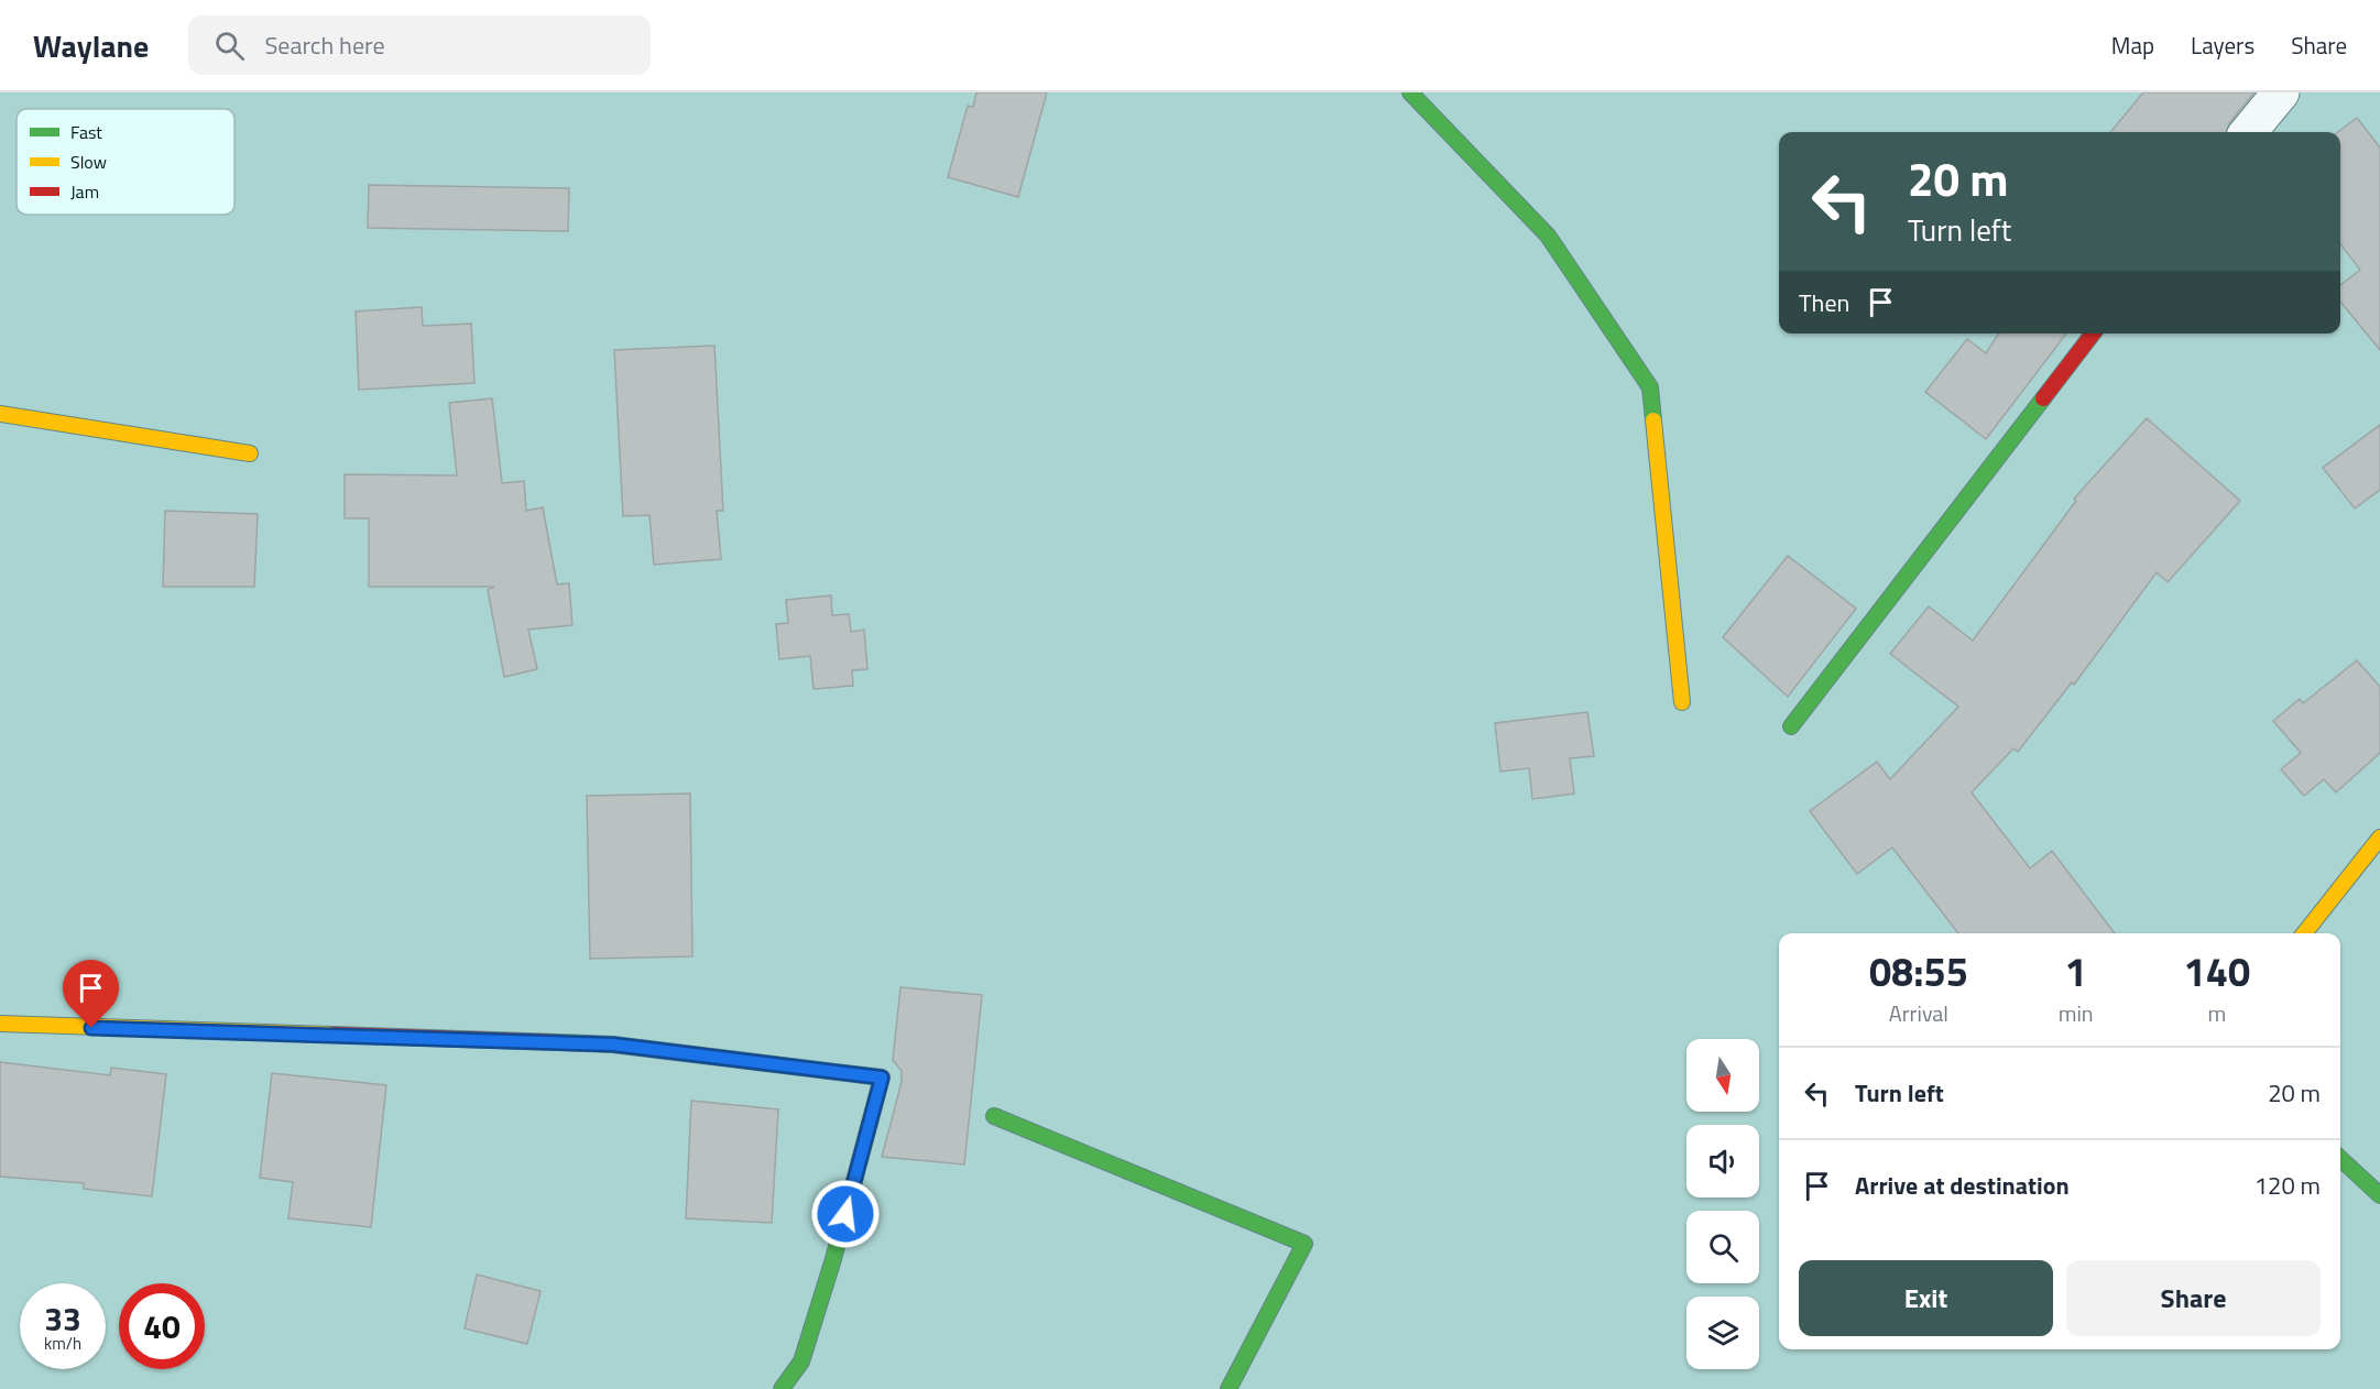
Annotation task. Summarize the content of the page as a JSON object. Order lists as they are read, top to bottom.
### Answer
{
  "legend": ["Fast", "Slow", "Jam"],
  "north": "bottom",
  "page": {
    "header": "Waylane",
    "search": "Search here",
    "nav": ["Map", "Layers", "Share"],
    "turn": ["20 m", "Turn left"],
    "then": "Then",
    "eta": [
      "08:55",
      "Arrival",
      "1",
      "min",
      "140",
      "m"
    ],
    "list": [
      {
        "name": "Turn left",
        "value": "20 m"
      },
      {
        "name": "Arrive at destination",
        "value": "120 m"
      }
    ],
    "buttons": ["Exit", "Share"],
    "speed": "33 km/h",
    "limit": "40"
  }
}
